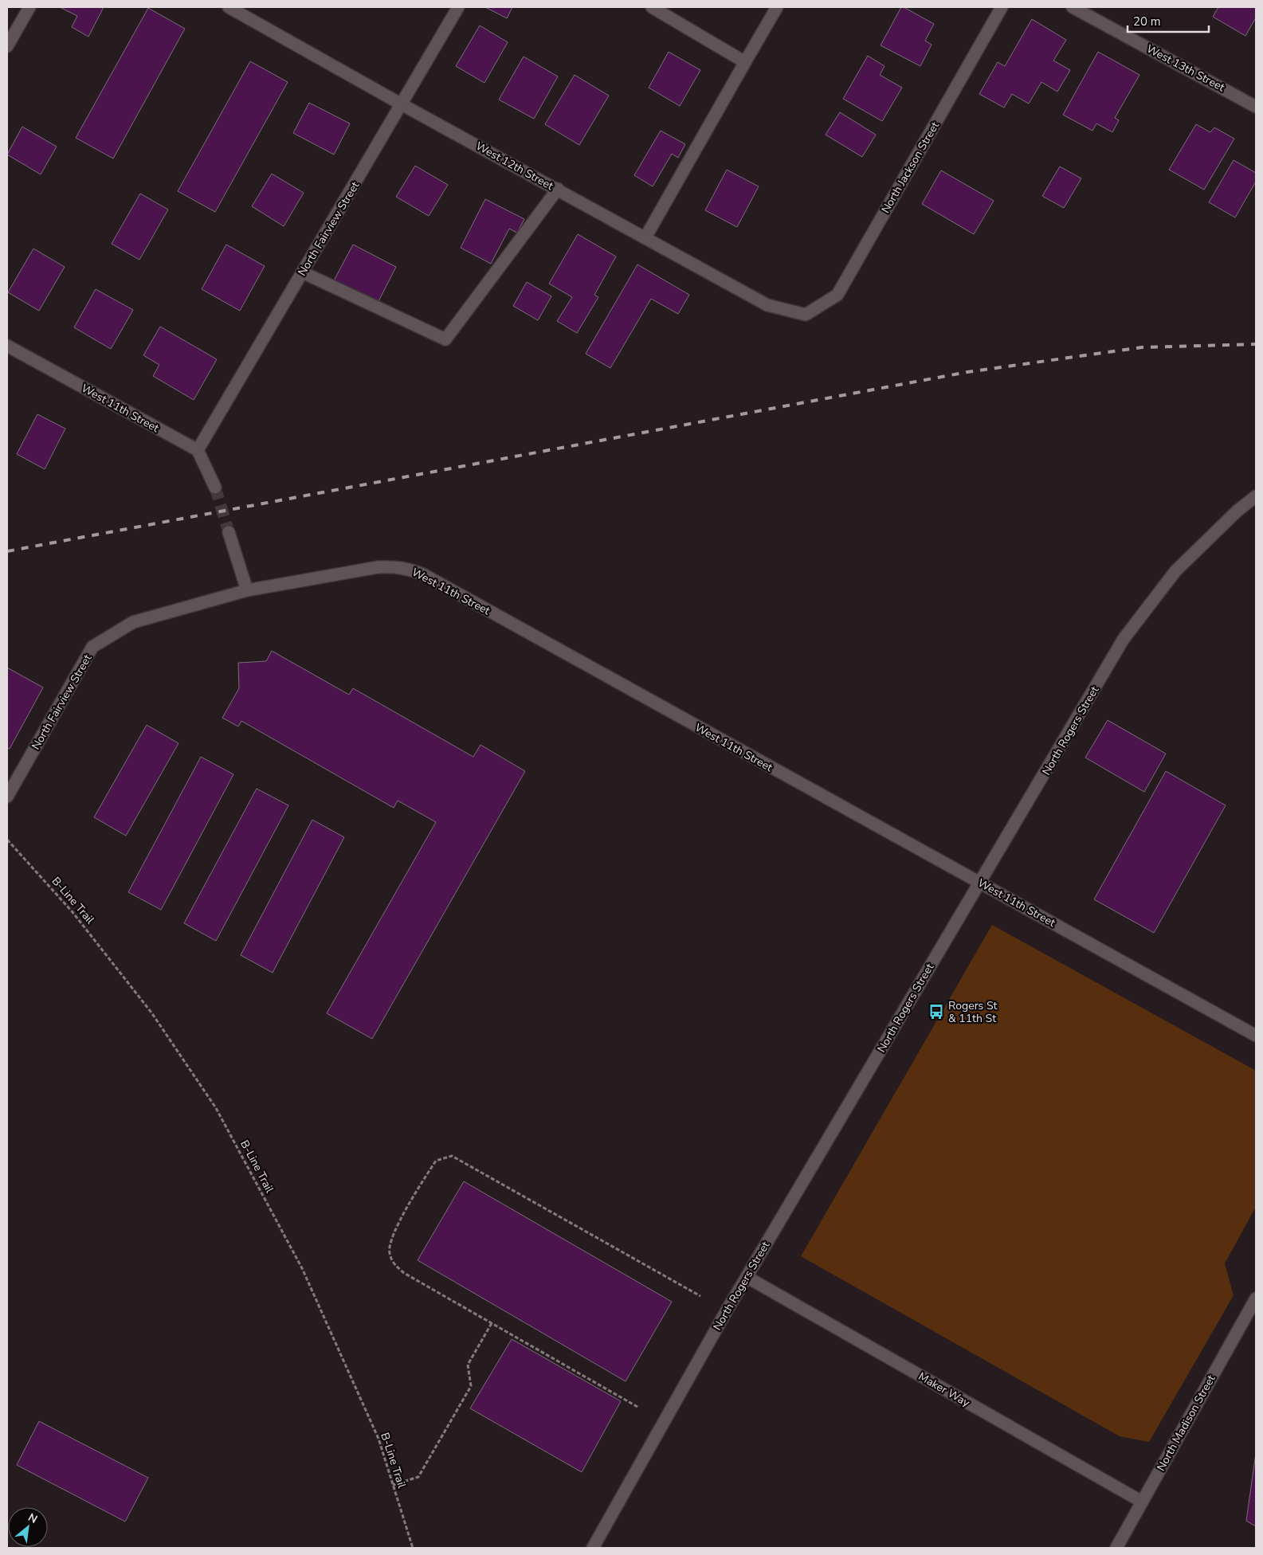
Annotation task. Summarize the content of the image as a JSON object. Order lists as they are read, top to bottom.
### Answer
{
  "streets": {
    "street": [
      "West 13th Street",
      "West 12th Street",
      "North Jackson Street",
      "North Fairview Street",
      "West 11th Street",
      "North Rogers Street",
      "Maker Way",
      "North Madison Street"
    ],
    "path": ["B-Line Trail"]
  },
  "crossings": [
    ["West 12th Street", "North Jackson Street"],
    ["West 12th Street", "North Fairview Street"],
    ["North Fairview Street", "West 11th Street"],
    ["West 11th Street", "North Rogers Street"],
    ["North Rogers Street", "Maker Way"],
    ["Maker Way", "North Madison Street"]
  ],
  "places": {
    "bus stop": ["Rogers St & 11th St"]
  },
  "scale_bar": "20 m",
  "north": "top right"
}
